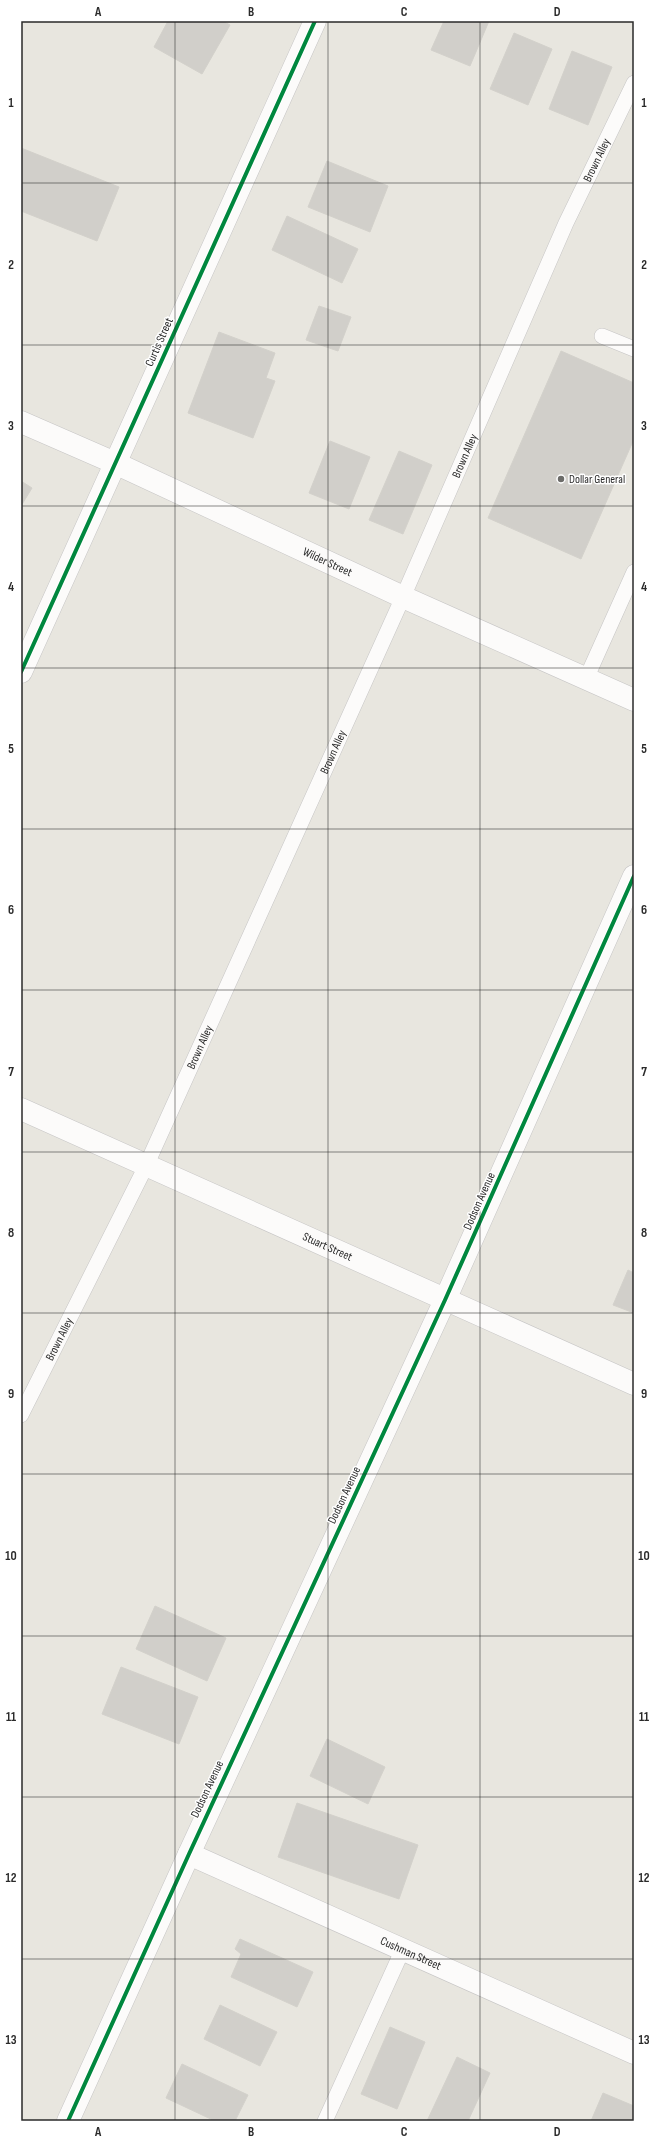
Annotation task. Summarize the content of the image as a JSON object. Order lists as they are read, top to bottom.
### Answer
{
  "streets": {
    "street": [
      "Curtis Street",
      "Wilder Street",
      "Dodson Avenue",
      "Stuart Street",
      "Cushman Street"
    ],
    "lane": ["Brown Alley"]
  },
  "crossings": [
    ["Brown Alley", "Wilder Street"],
    ["Brown Alley", "Stuart Street"],
    ["Curtis Street", "Wilder Street"],
    ["Dodson Avenue", "Stuart Street"],
    ["Dodson Avenue", "Cushman Street"]
  ],
  "places": ["Dollar General"],
  "grid": {
    "columns": [
      "A",
      "B",
      "C",
      "D"
    ],
    "rows": [
      "1",
      "2",
      "3",
      "4",
      "5",
      "6",
      "7",
      "8",
      "9",
      "10",
      "11",
      "12",
      "13"
    ]
  }
}
